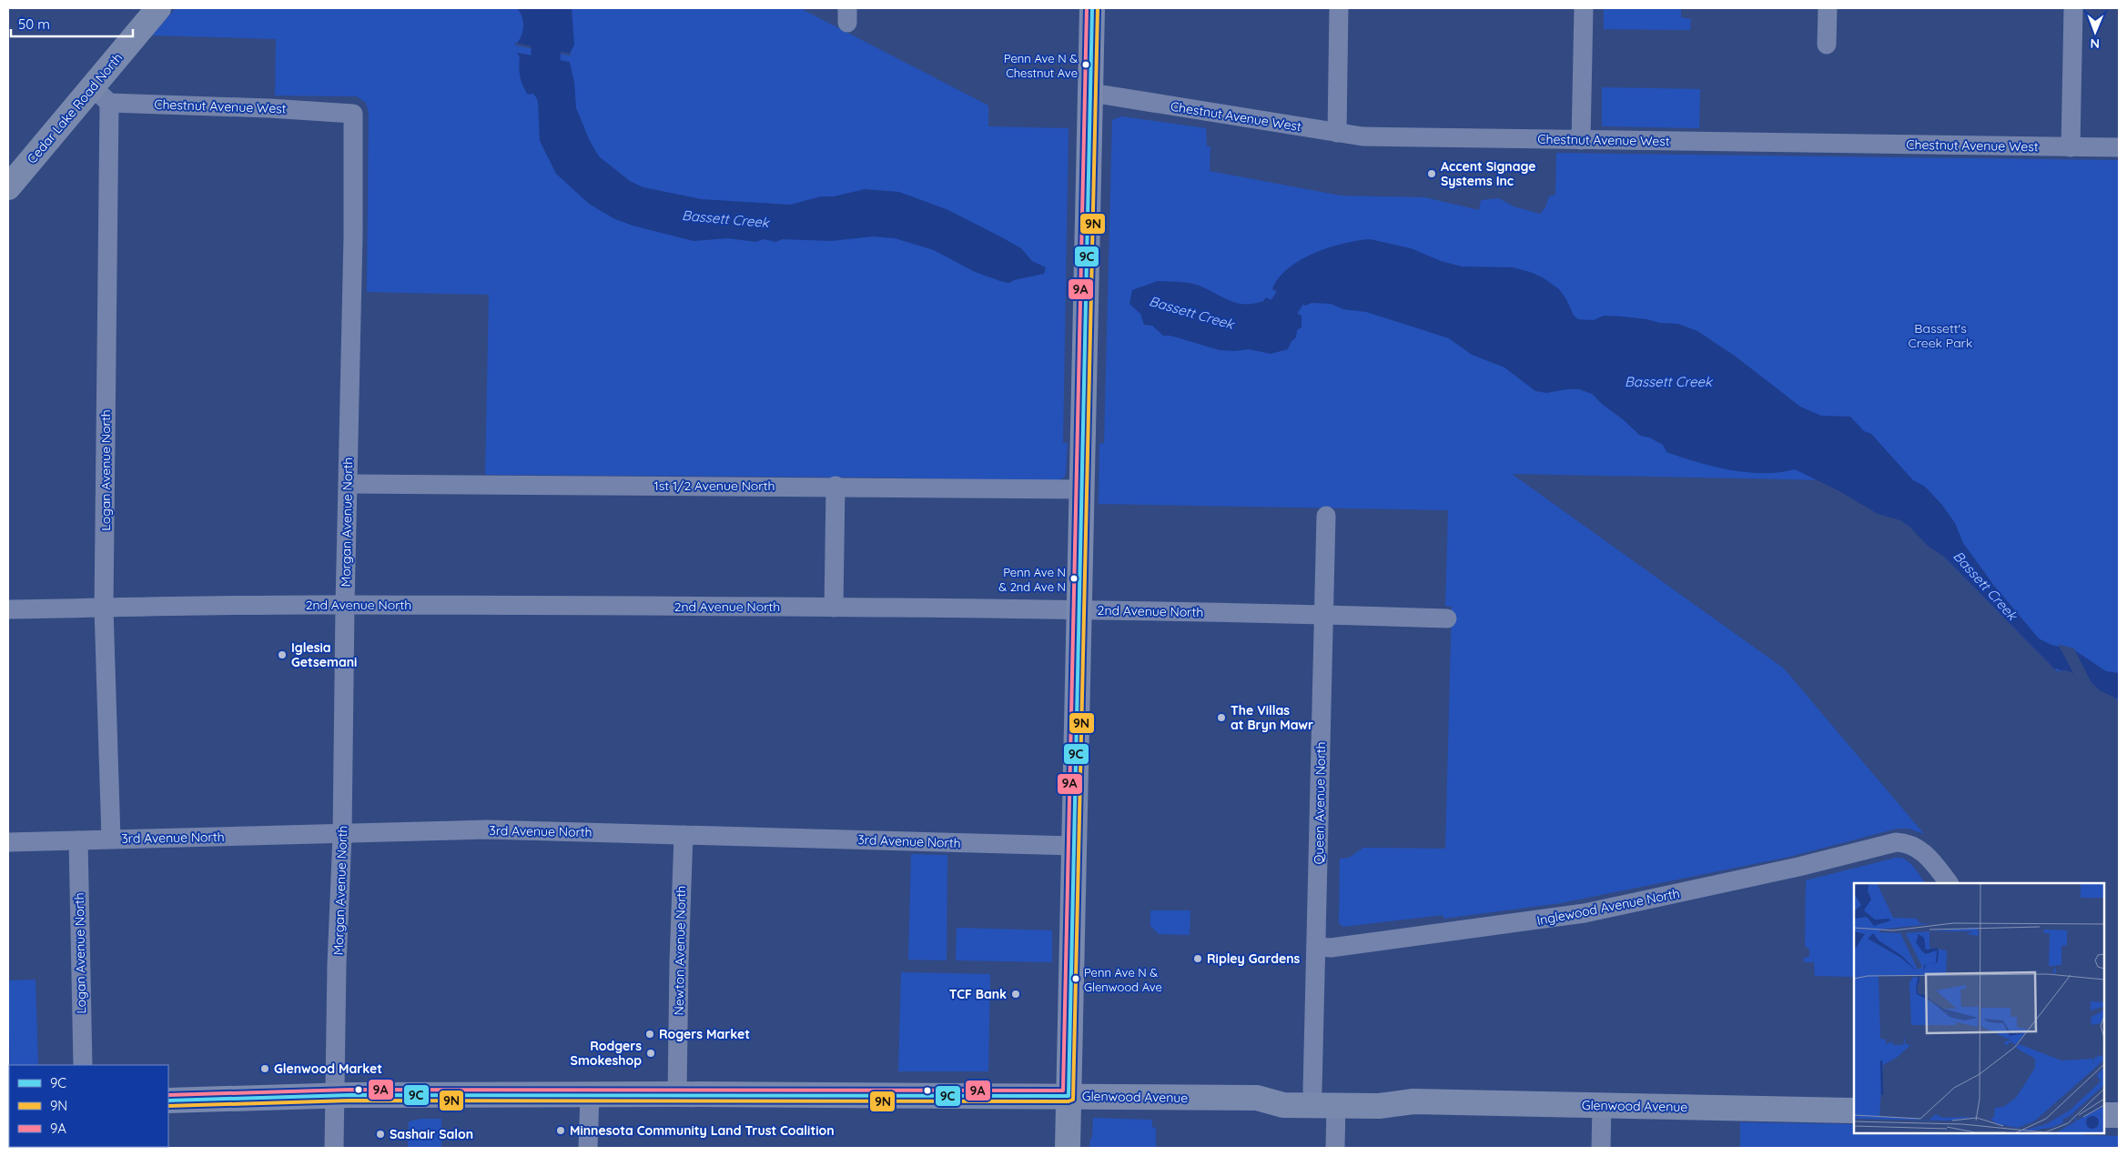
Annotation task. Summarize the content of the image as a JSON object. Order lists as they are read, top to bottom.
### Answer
{
  "streets": {
    "street": [
      "Chestnut Avenue West",
      "Cedar Lake Road North",
      "Logan Avenue North",
      "1st 1/2 Avenue North",
      "Morgan Avenue North",
      "2nd Avenue North",
      "Queen Avenue North",
      "3rd Avenue North",
      "Inglewood Avenue North",
      "Newton Avenue North",
      "Glenwood Avenue"
    ]
  },
  "crossings": [
    ["Chestnut Avenue West", "Cedar Lake Road North"],
    ["Chestnut Avenue West", "Logan Avenue North"],
    ["Chestnut Avenue West", "Morgan Avenue North"],
    ["Cedar Lake Road North", "Logan Avenue North"],
    ["Logan Avenue North", "2nd Avenue North"],
    ["Logan Avenue North", "3rd Avenue North"],
    ["1st 1/2 Avenue North", "Morgan Avenue North"],
    ["Morgan Avenue North", "2nd Avenue North"],
    ["Morgan Avenue North", "3rd Avenue North"],
    ["Morgan Avenue North", "Glenwood Avenue"],
    ["2nd Avenue North", "Queen Avenue North"],
    ["Queen Avenue North", "Inglewood Avenue North"],
    ["Queen Avenue North", "Glenwood Avenue"],
    ["3rd Avenue North", "Newton Avenue North"],
    ["Newton Avenue North", "Glenwood Avenue"]
  ],
  "water": ["Bassett Creek"],
  "parks": ["Bassett's Creek Park"],
  "places": [
    "Penn Ave N & Chestnut Ave",
    "Accent Signage Systems Inc",
    "Penn Ave N & 2nd Ave N",
    "Iglesia Getsemani",
    "The Villas at Bryn Mawr",
    "Ripley Gardens",
    "Penn Ave N & Glenwood Ave",
    "TCF Bank",
    "Rogers Market",
    "Rodgers Smokeshop",
    "Glenwood Market",
    "Minnesota Community Land Trust Coalition",
    "Sashair Salon"
  ],
  "lines": ["transit line 9C", "transit line 9N", "transit line 9A"],
  "legend": ["9C", "9N", "9A"],
  "scale_bar": "50 m",
  "north": "bottom"
}
